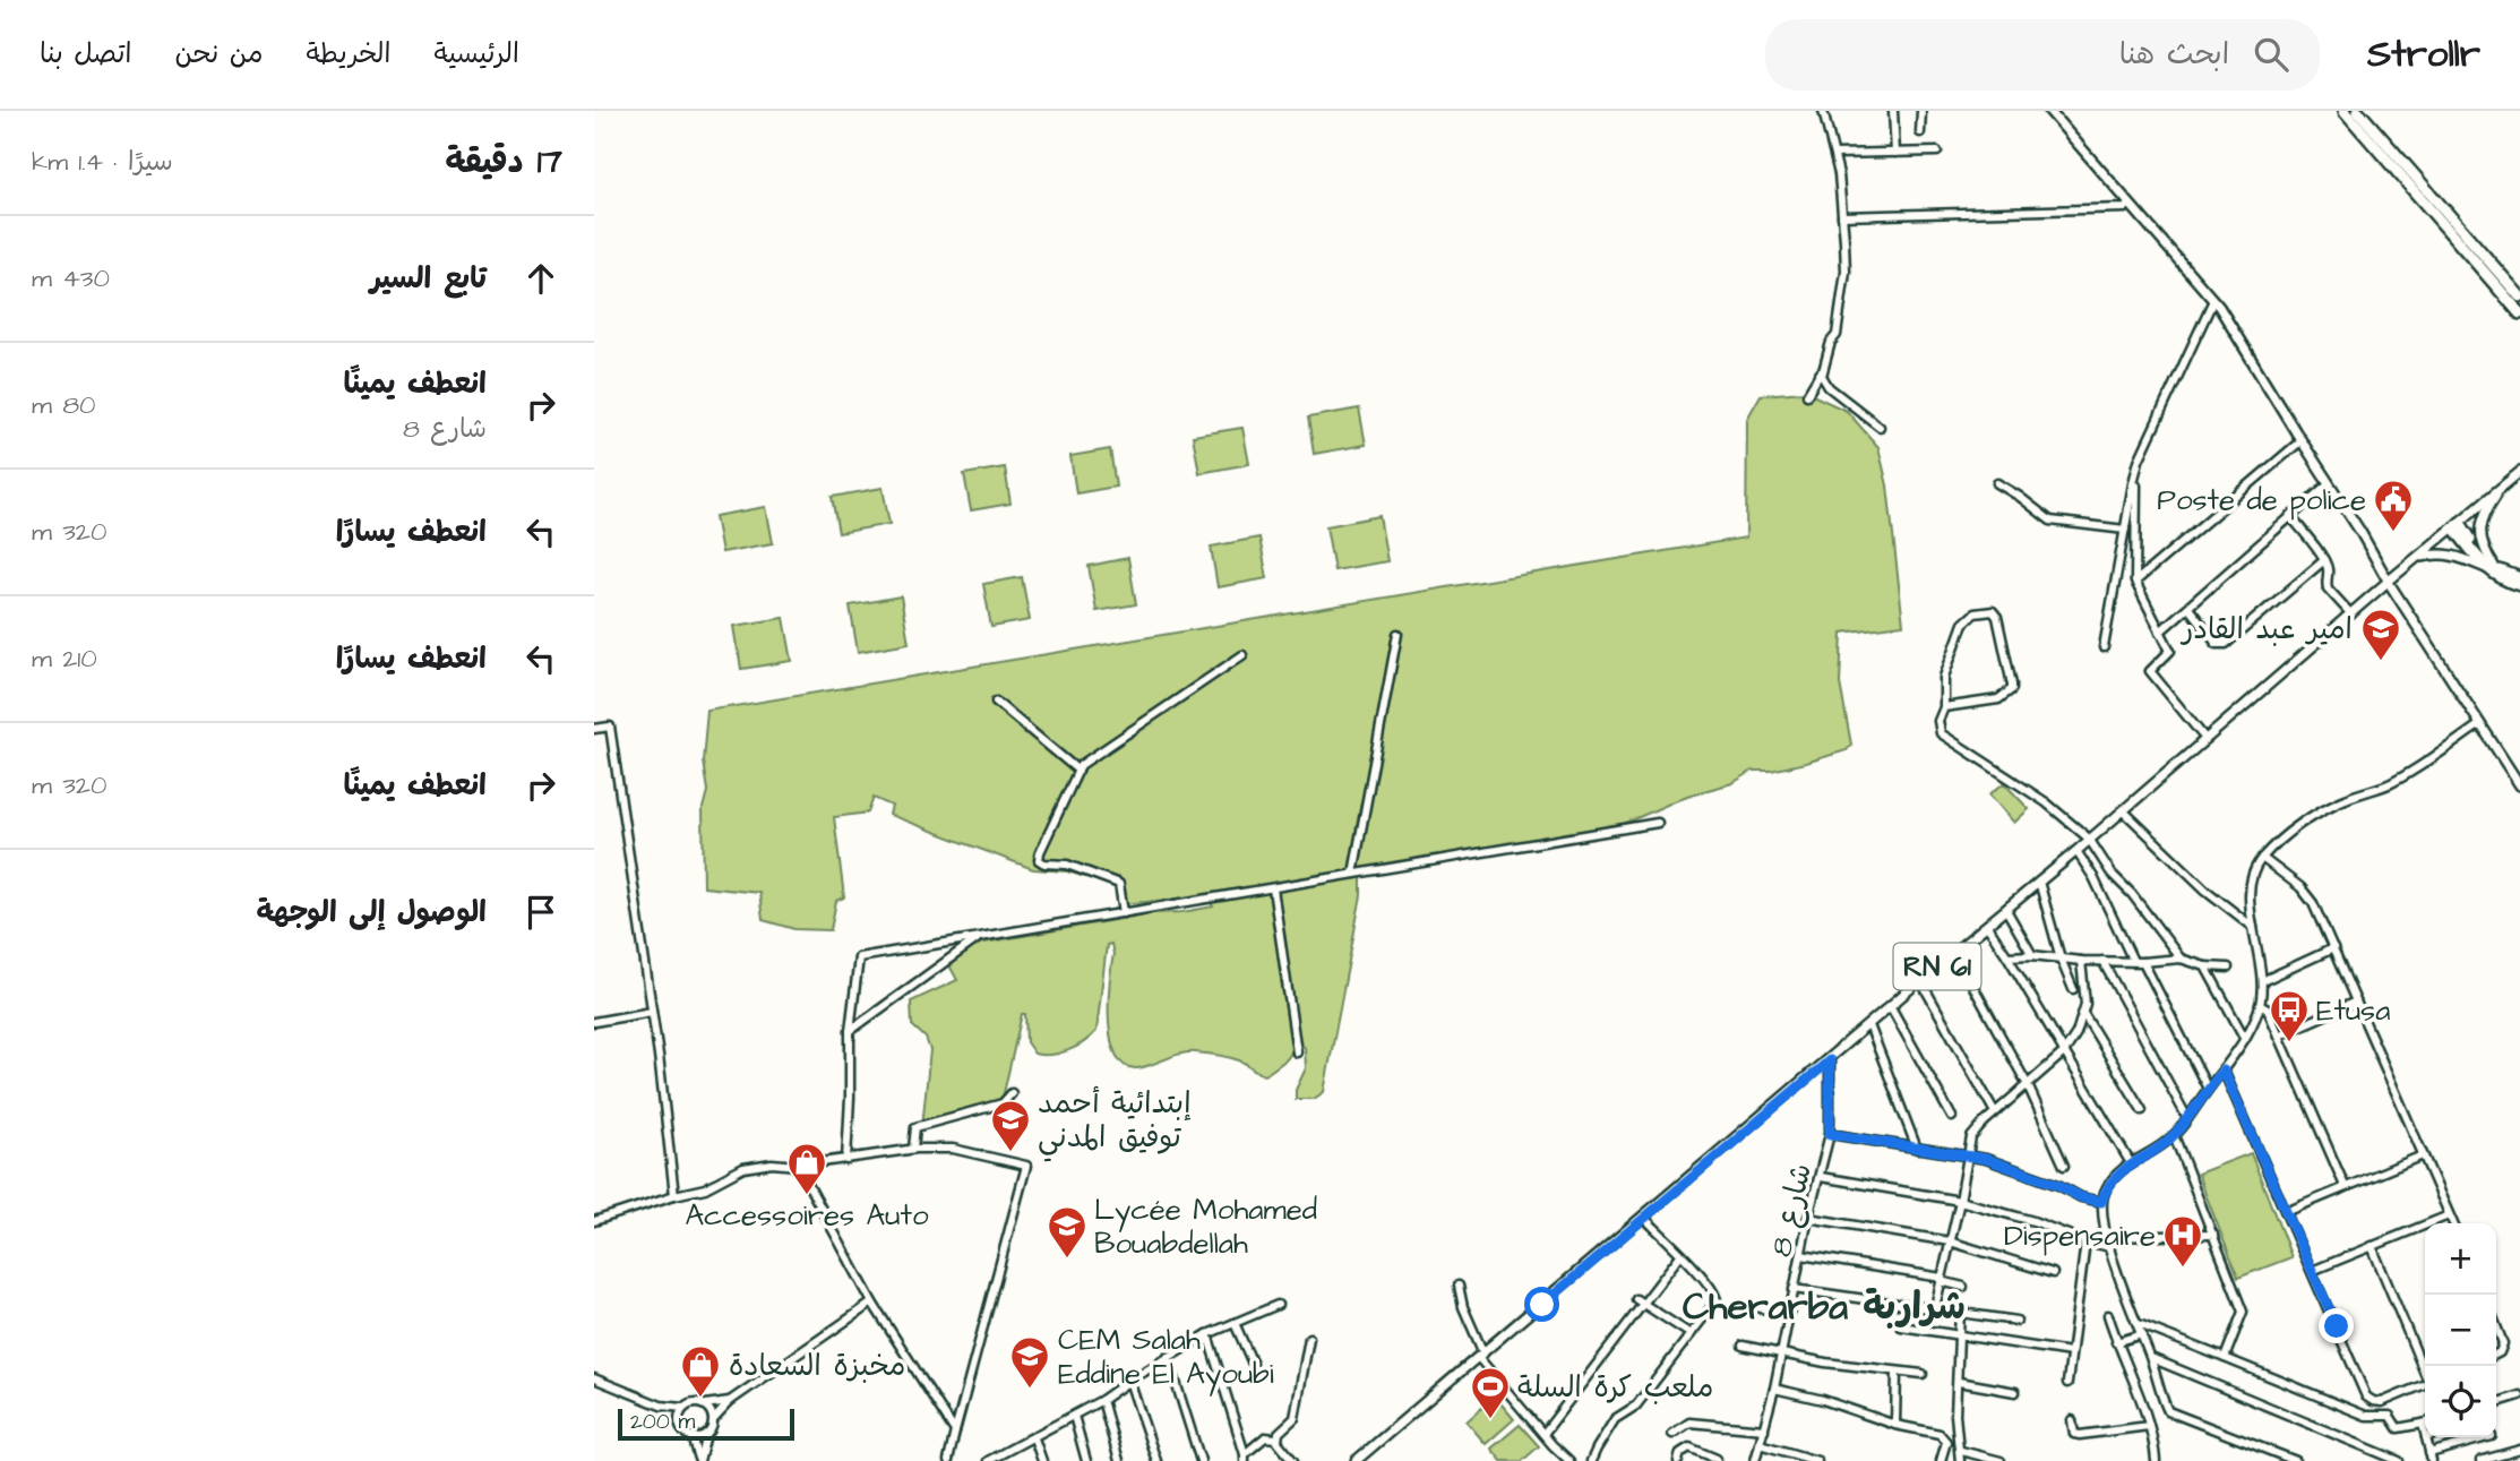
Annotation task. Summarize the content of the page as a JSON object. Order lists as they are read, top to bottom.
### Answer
{
  "streets": {
    "main road": ["RN 61"],
    "street": ["شارع 8"]
  },
  "crossings": [
    ["RN 61", "شارع 8"]
  ],
  "districts": ["Cherarba شراربة"],
  "places": {
    "public building": ["Poste de police"],
    "school or university": [
      "امير عبد القادر",
      "إبتدائية أحمد توفيق المدني",
      "Lycée Mohamed Bouabdellah",
      "CEM Salah Eddine El Ayoubi"
    ],
    "bus stop": ["Etusa"],
    "shop": ["Accessoires Auto", "مخبزة السعادة"],
    "hospital": ["Dispensaire"],
    "sports": ["ملعب كرة السلة"]
  },
  "scale_bar": "200 m",
  "page": {
    "header": "Strollr",
    "search": "ابحث هنا",
    "nav": [
      "الرئيسية",
      "الخريطة",
      "من نحن",
      "اتصل بنا"
    ],
    "heading": ["17 دقيقة", "سيرًا · 1.4 km"],
    "list": [
      ["تابع السير", "430 m"],
      ["انعطف يمينًا", "شارع 8", "80 m"],
      ["انعطف يسارًا", "320 m"],
      ["انعطف يسارًا", "210 m"],
      ["انعطف يمينًا", "320 m"],
      "الوصول إلى الوجهة"
    ],
    "map_buttons": ["+", "−"],
    "scale": "200 m"
  }
}
